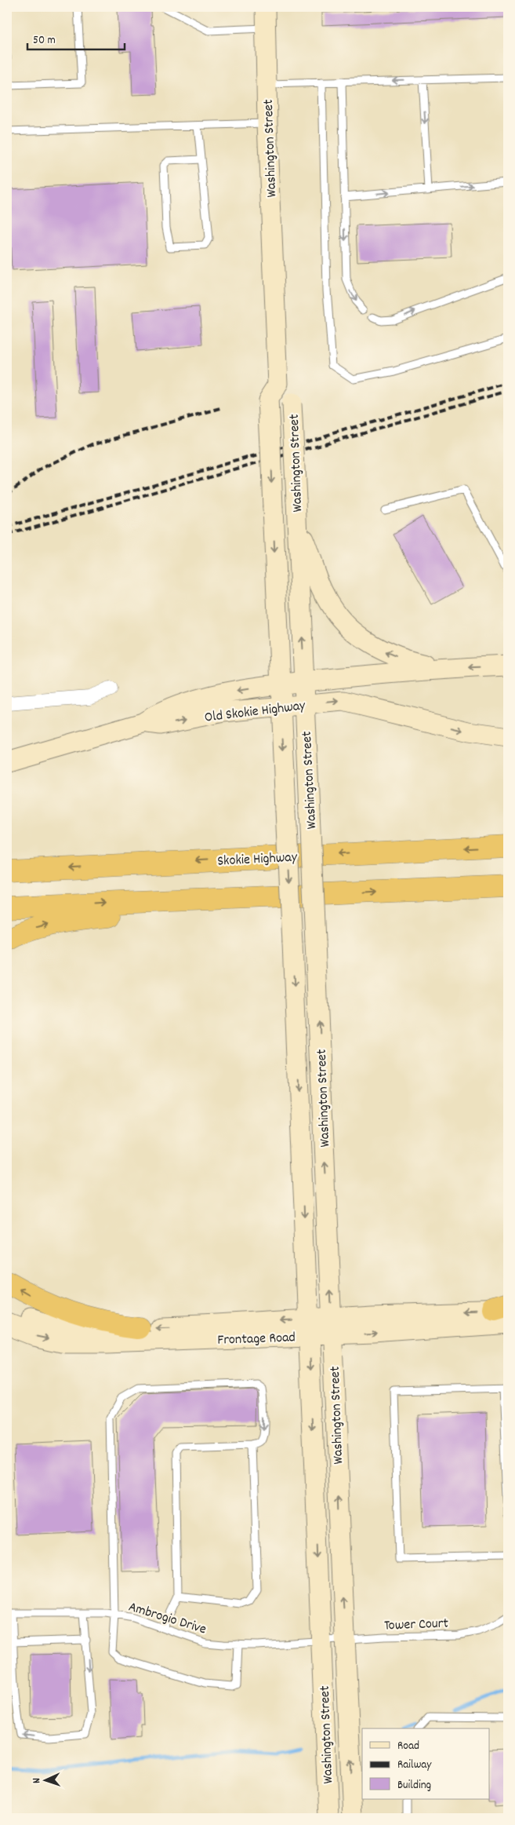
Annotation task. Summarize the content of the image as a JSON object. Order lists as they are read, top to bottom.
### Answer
{
  "streets": {
    "highway": ["Skokie Highway"],
    "main road": ["Washington Street", "Old Skokie Highway", "Frontage Road"],
    "lane": ["Ambrogio Drive", "Tower Court"]
  },
  "crossings": [
    ["Washington Street", "Old Skokie Highway"],
    ["Washington Street", "Frontage Road"],
    ["Washington Street", "Ambrogio Drive"],
    ["Washington Street", "Tower Court"],
    ["Ambrogio Drive", "Tower Court"]
  ],
  "legend": ["Road", "Railway", "Building"],
  "scale_bar": "50 m",
  "north": "left"
}
